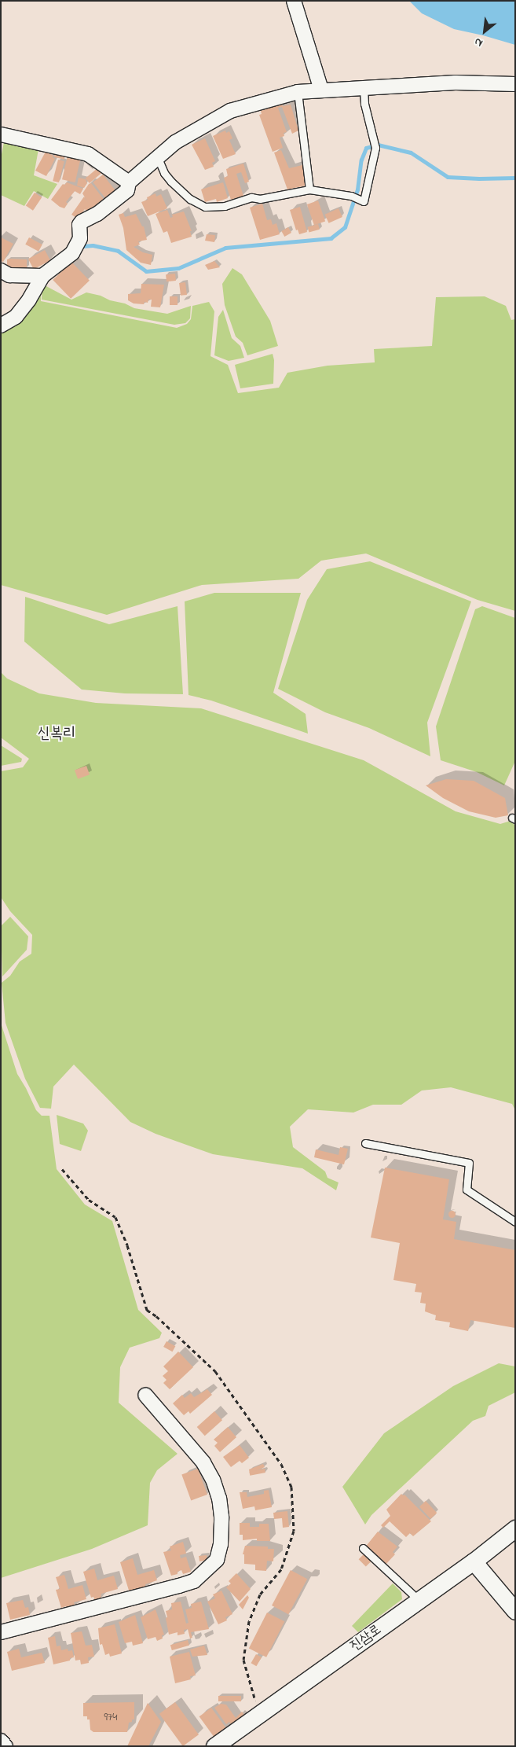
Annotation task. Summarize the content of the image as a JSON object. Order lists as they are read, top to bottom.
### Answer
{
  "streets": {
    "street": ["진삼로"]
  },
  "districts": ["신복리"],
  "house_numbers": ["974"],
  "north": "bottom left"
}
